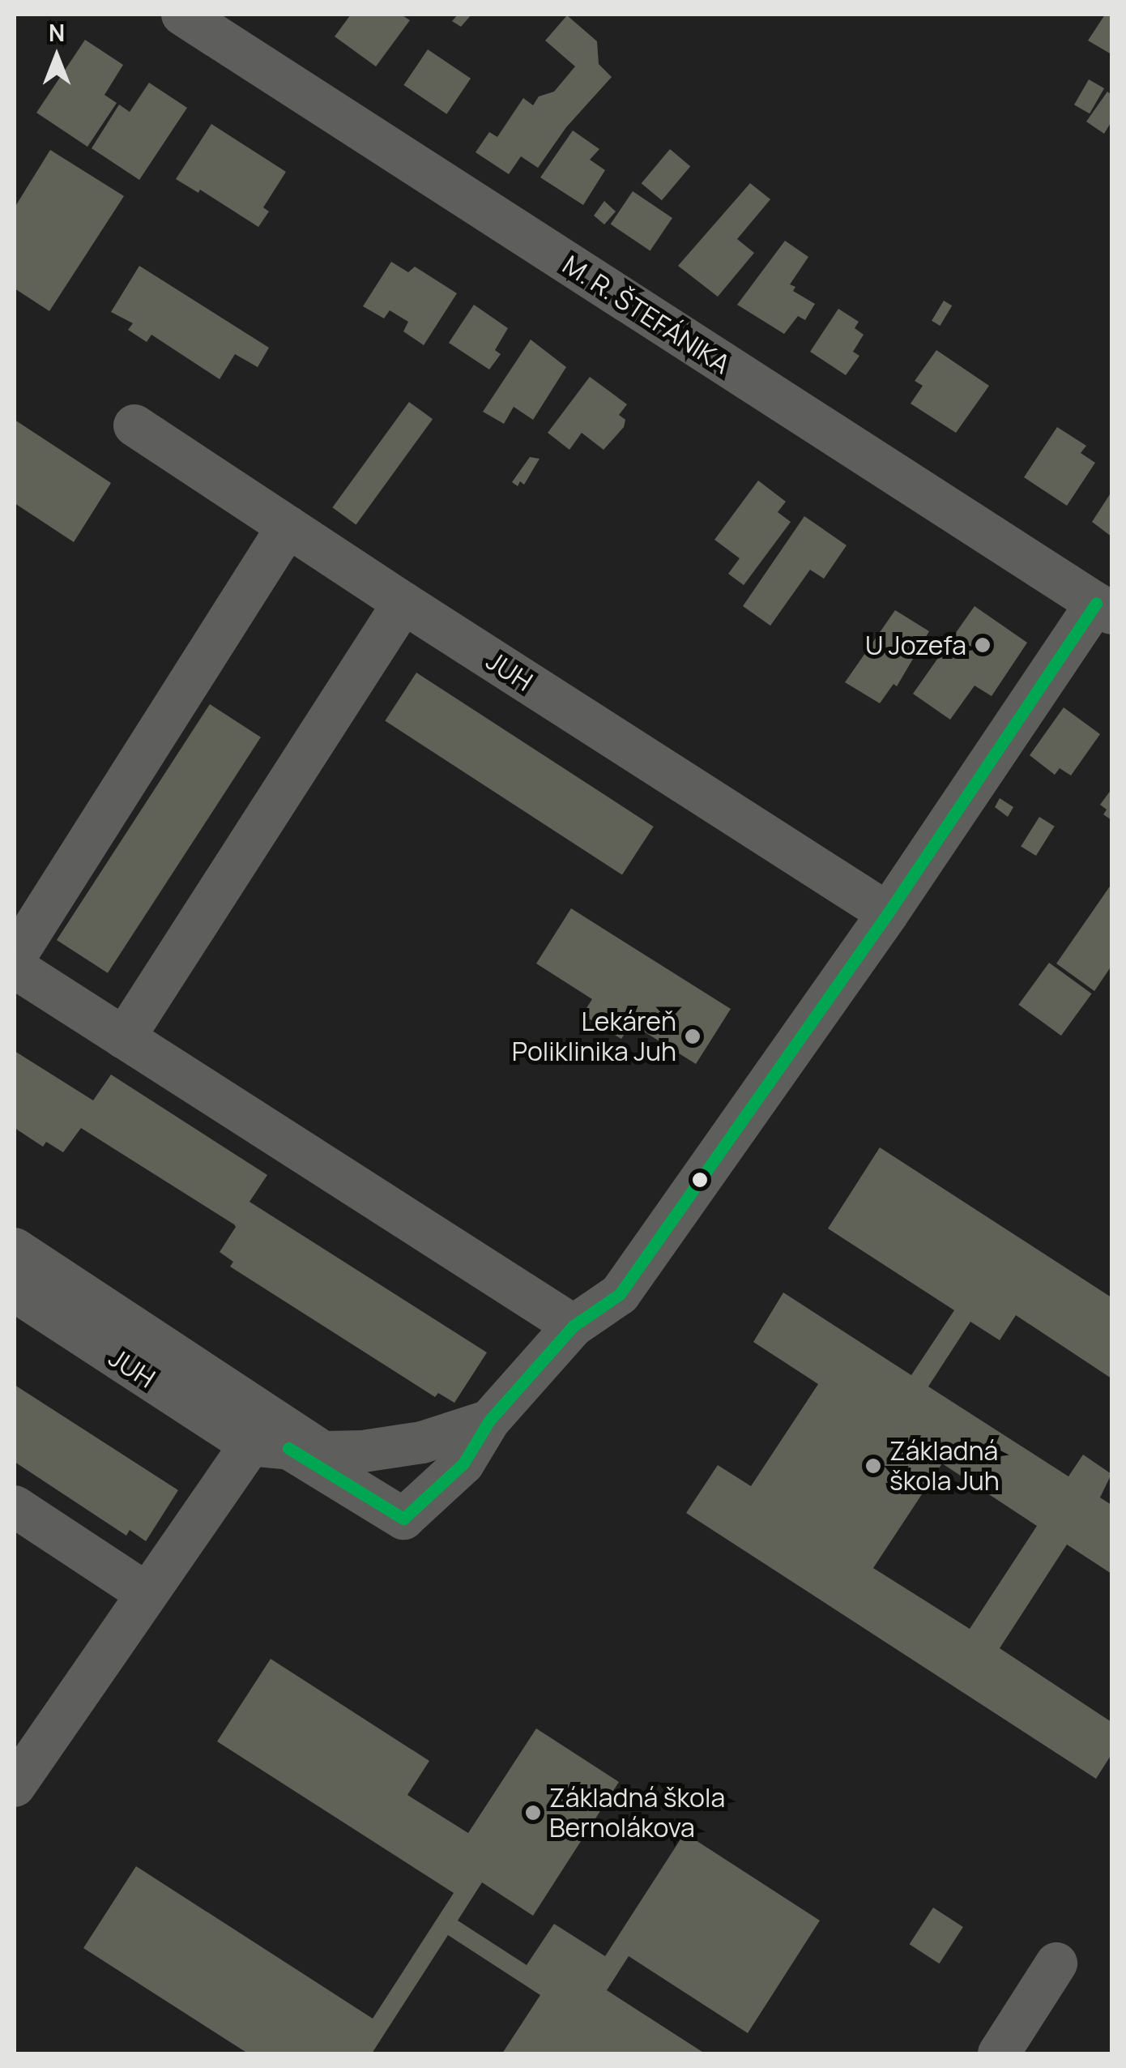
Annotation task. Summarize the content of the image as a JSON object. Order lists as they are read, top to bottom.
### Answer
{
  "streets": {
    "street": ["M. R. ŠTEFÁNIKA", "JUH"]
  },
  "crossings": [
    ["M. R. ŠTEFÁNIKA", "JUH"]
  ],
  "places": [
    "U Jozefa",
    "Lekáreň Poliklinika Juh",
    "Základná škola Juh",
    "Základná škola Bernolákova"
  ],
  "north": "top"
}
